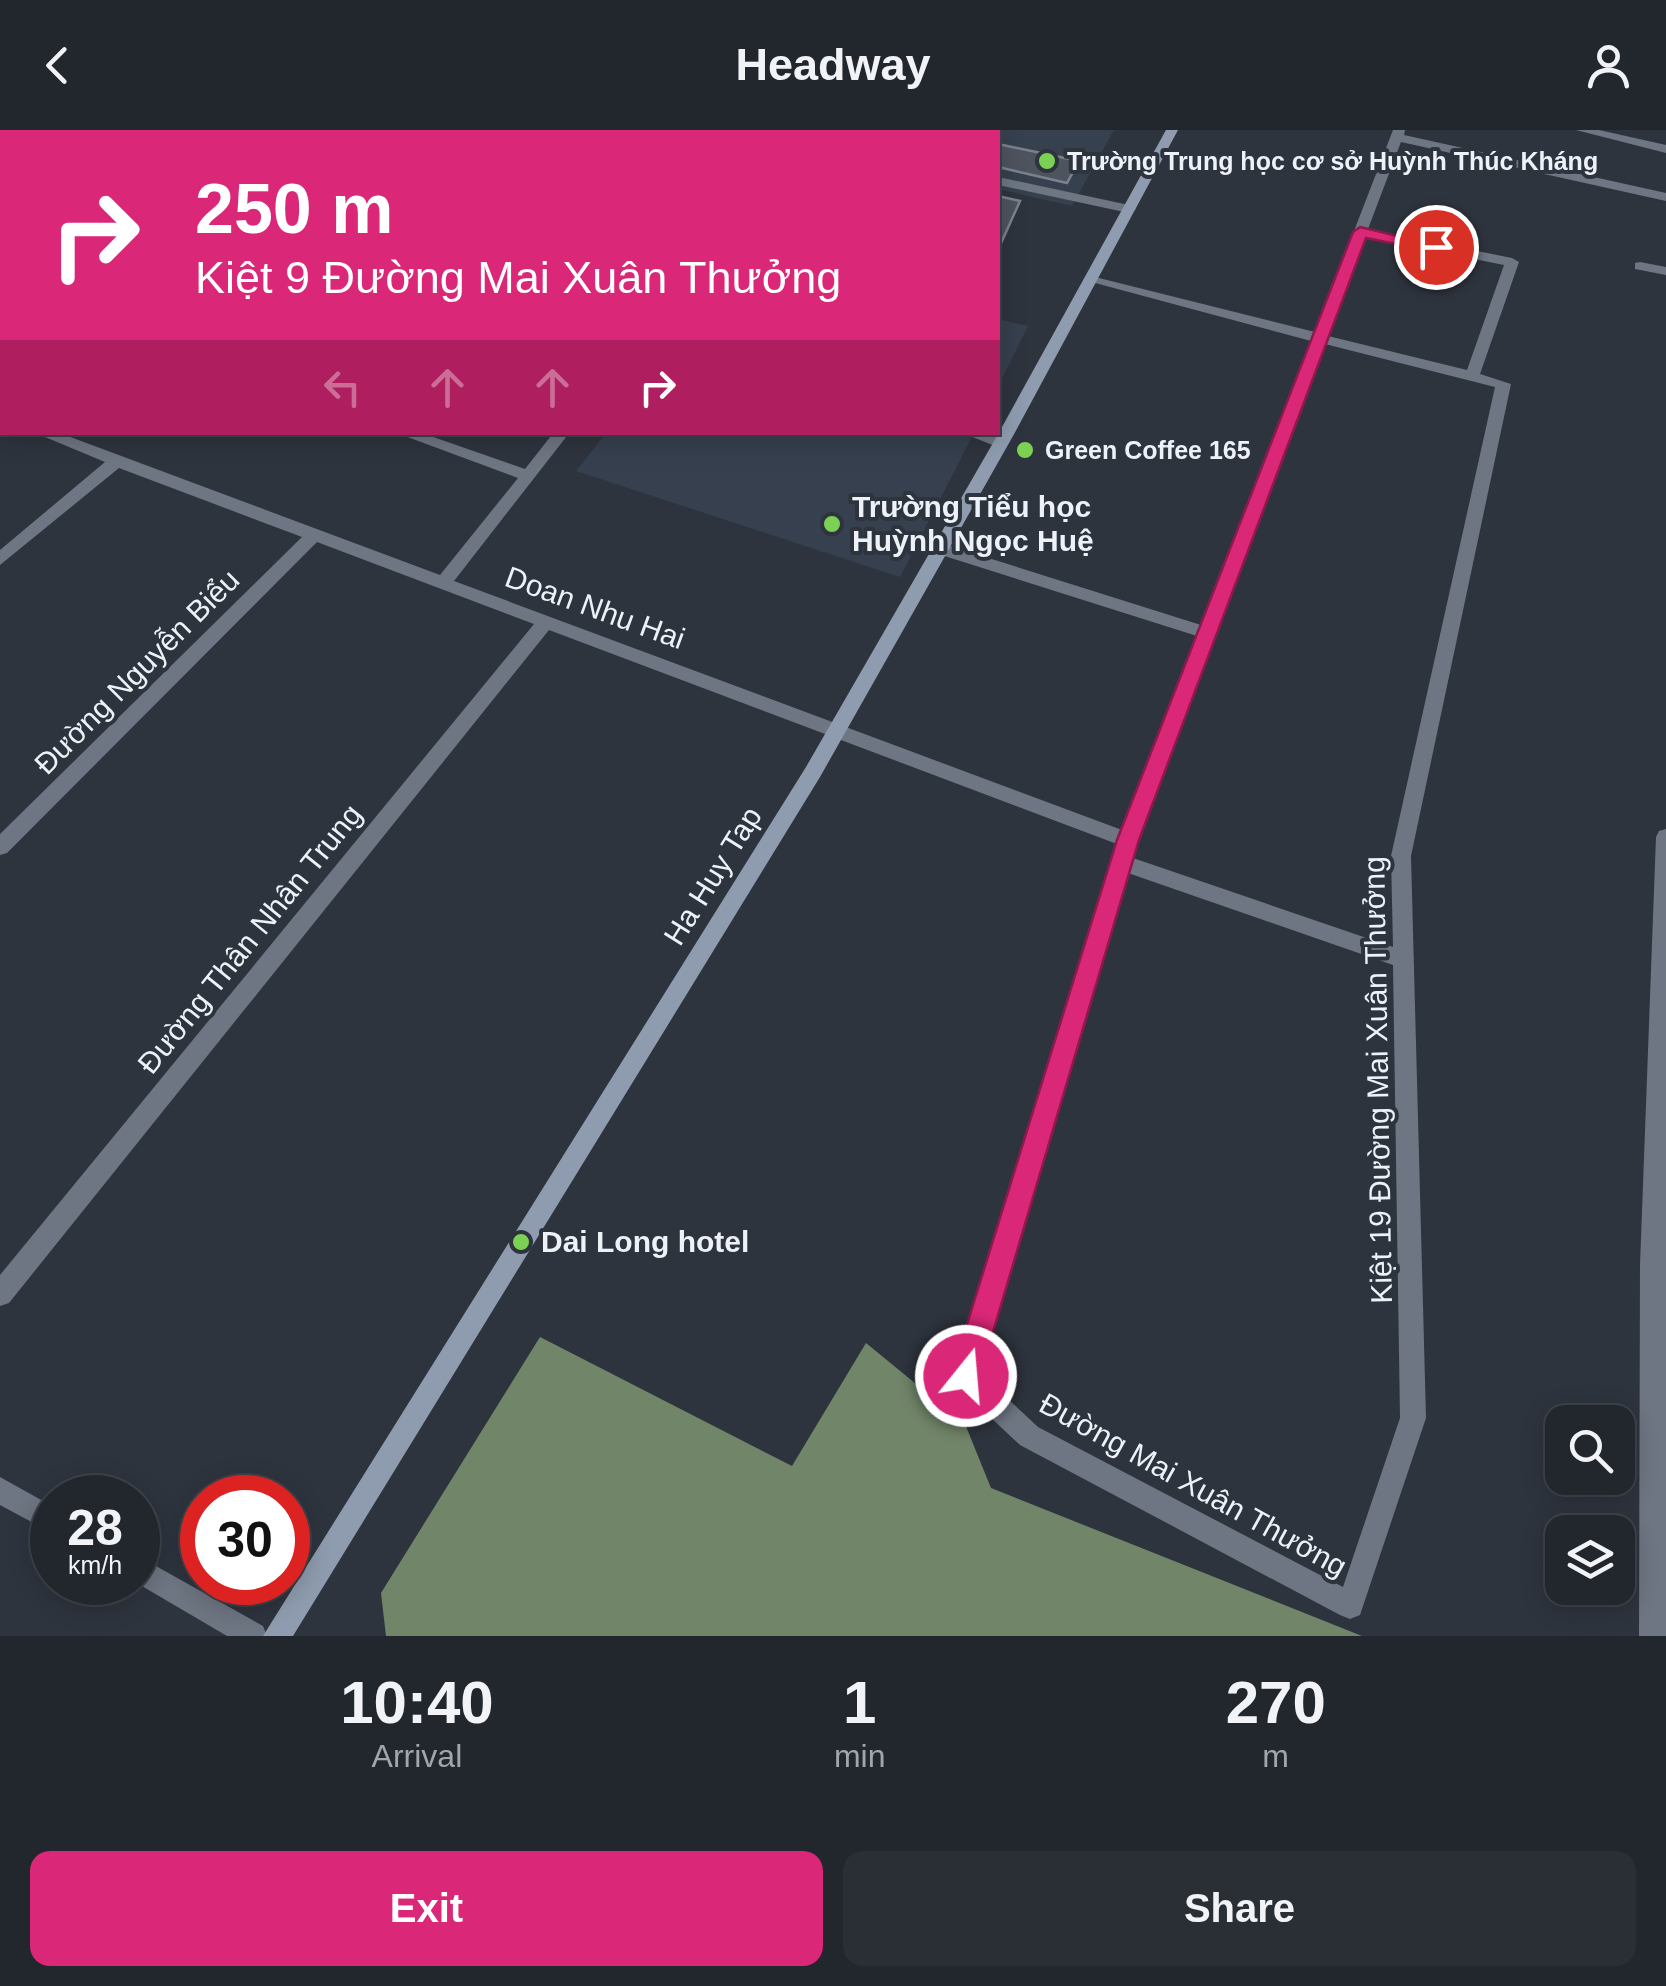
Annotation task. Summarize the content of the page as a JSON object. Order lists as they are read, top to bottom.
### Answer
{
  "streets": {
    "street": [
      "Doan Nhu Hai",
      "Đường Nguyễn Biểu",
      "Ha Huy Tap",
      "Đường Thân Nhân Trung",
      "Kiệt 19 Đường Mai Xuân Thưởng",
      "Đường Mai Xuân Thưởng"
    ]
  },
  "crossings": [
    ["Doan Nhu Hai", "Đường Nguyễn Biểu"],
    ["Doan Nhu Hai", "Ha Huy Tap"],
    ["Doan Nhu Hai", "Đường Thân Nhân Trung"],
    ["Doan Nhu Hai", "Đường Mai Xuân Thưởng"],
    ["Ha Huy Tap", "Kiệt 19 Đường Mai Xuân Thưởng"],
    ["Kiệt 19 Đường Mai Xuân Thưởng", "Đường Mai Xuân Thưởng"]
  ],
  "places": [
    "Trường Trung học cơ sở Huỳnh Thúc Kháng",
    "Green Coffee 165",
    "Trường Tiểu học Huỳnh Ngọc Huệ",
    "Dai Long hotel"
  ],
  "page": {
    "header": "Headway",
    "turn": ["250 m", "Kiệt 9 Đường Mai Xuân Thưởng"],
    "speed": "28 km/h",
    "limit": "30",
    "eta": [
      "10:40",
      "Arrival",
      "1",
      "min",
      "270",
      "m"
    ],
    "buttons": ["Exit", "Share"]
  }
}
